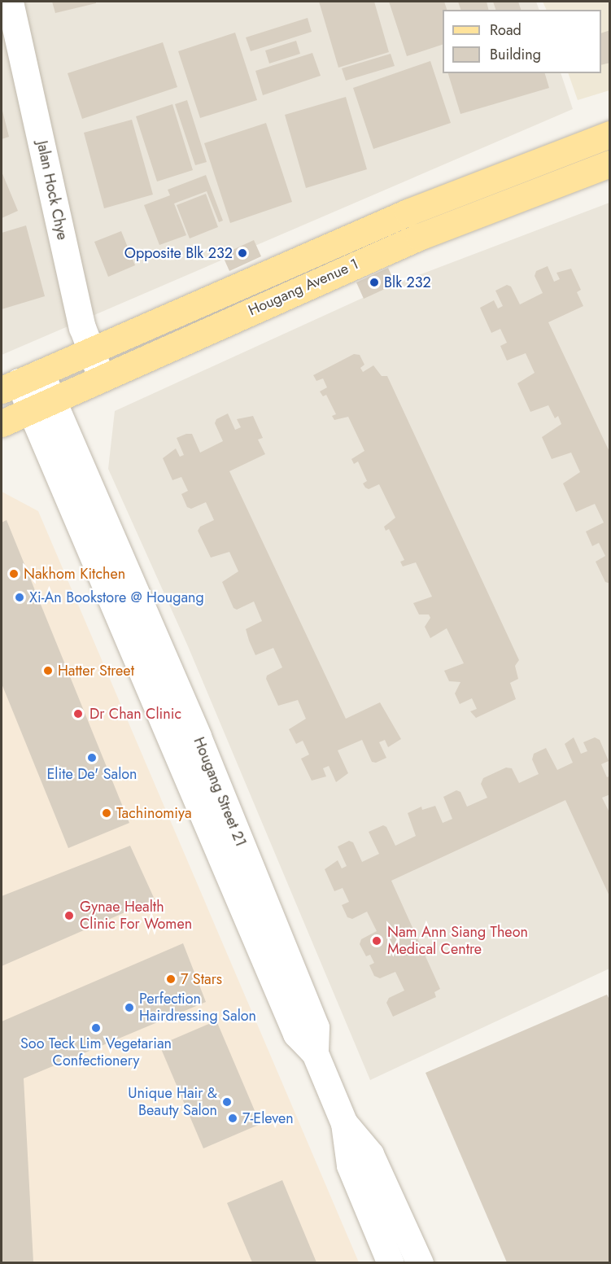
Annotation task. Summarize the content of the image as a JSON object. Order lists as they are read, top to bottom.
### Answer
{
  "streets": {
    "main road": ["Hougang Avenue 1"],
    "street": ["Jalan Hock Chye", "Hougang Street 21"]
  },
  "crossings": [
    ["Jalan Hock Chye", "Hougang Avenue 1"],
    ["Hougang Avenue 1", "Hougang Street 21"]
  ],
  "places": [
    "Opposite Blk 232",
    "Blk 232",
    "Nakhom Kitchen",
    "Xi-An Bookstore @ Hougang",
    "Hatter Street",
    "Dr Chan Clinic",
    "Elite De' Salon",
    "Tachinomiya",
    "Gynae Health Clinic For Women",
    "Nam Ann Siang Theon Medical Centre",
    "7 Stars",
    "Perfection Hairdressing Salon",
    "Soo Teck Lim Vegetarian Confectionery",
    "Unique Hair & Beauty Salon",
    "7-Eleven"
  ],
  "legend": ["Road", "Building"]
}
